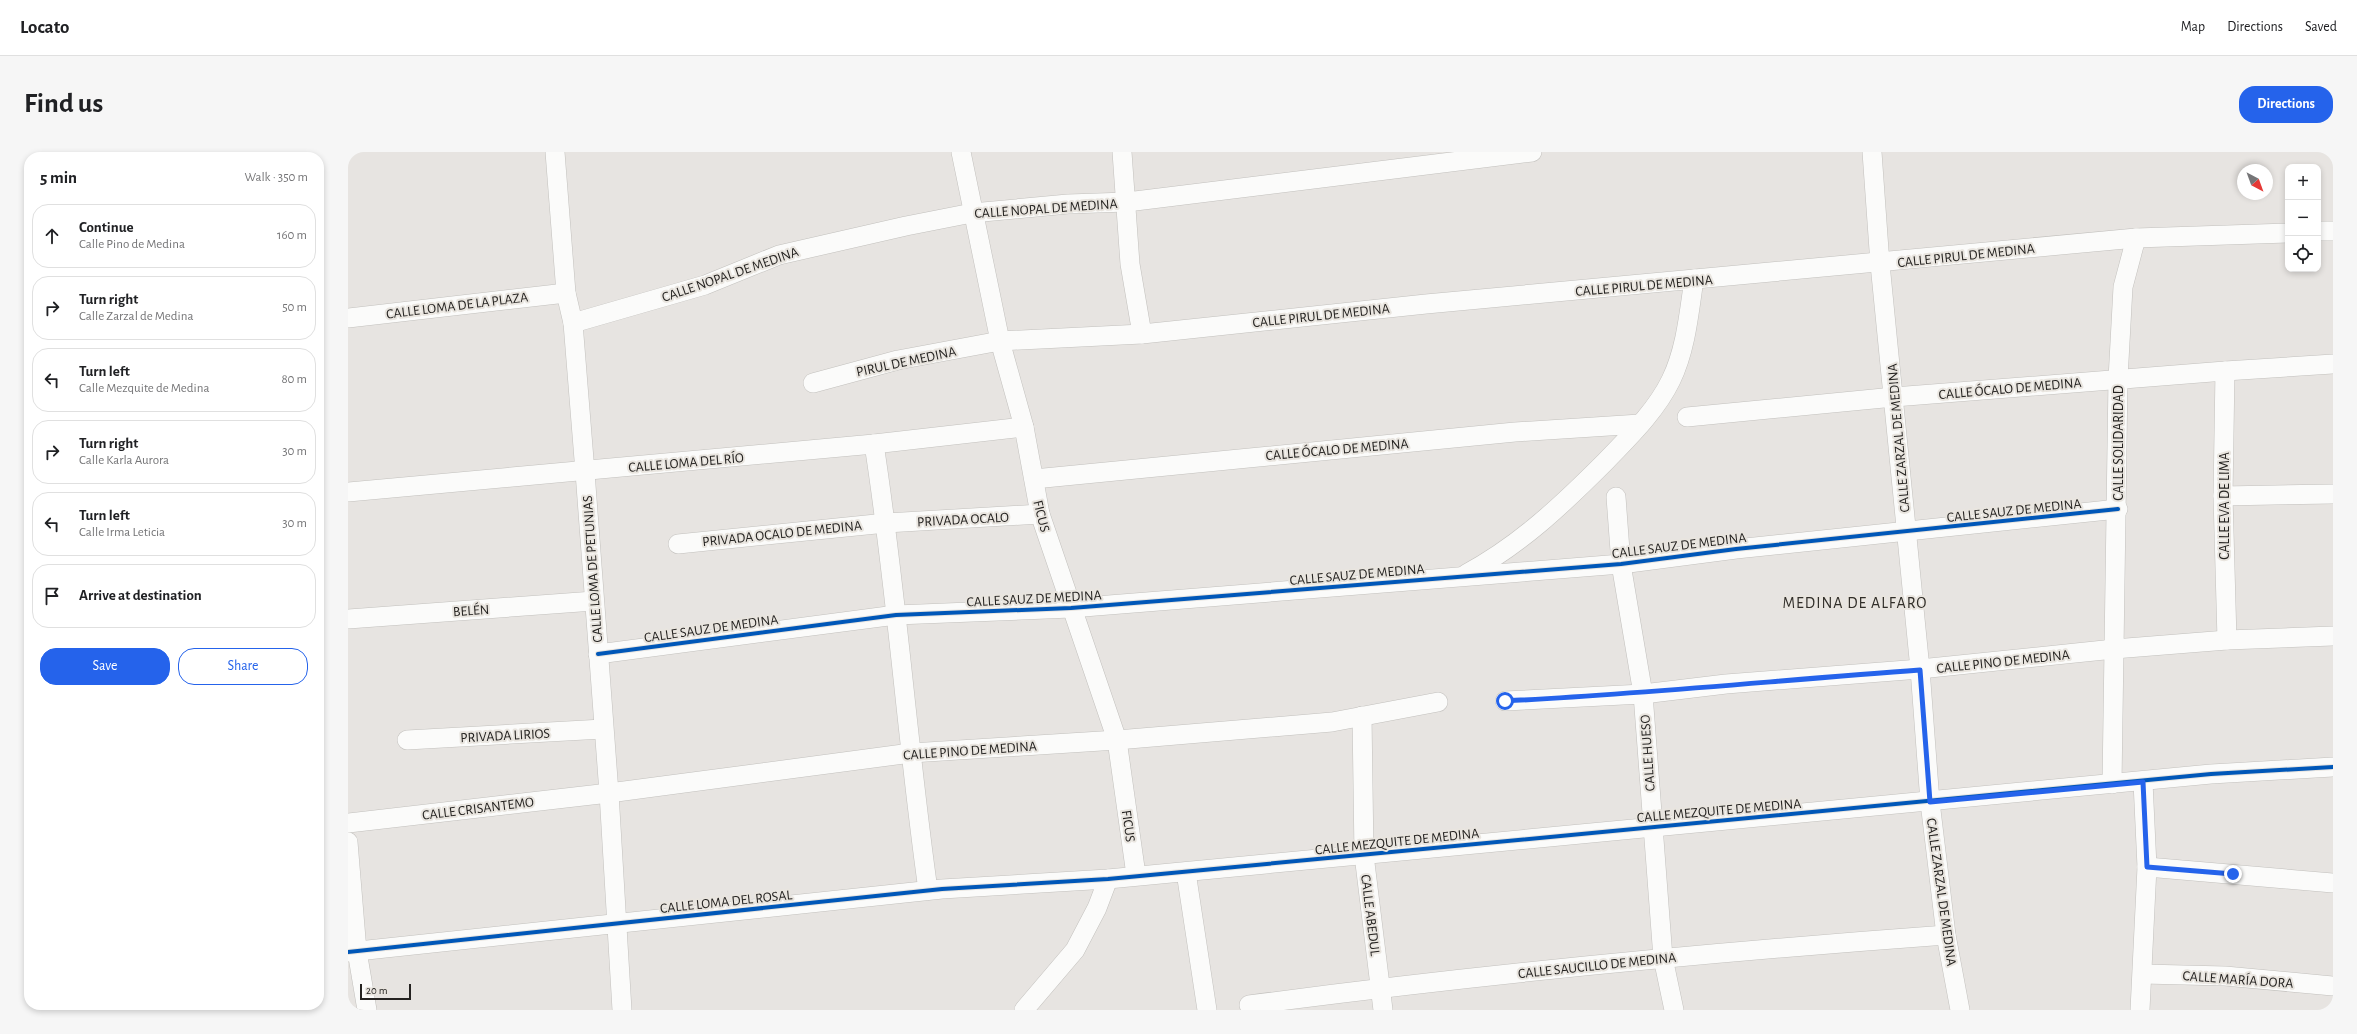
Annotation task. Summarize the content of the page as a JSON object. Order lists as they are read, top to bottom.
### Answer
{
  "streets": {
    "street": [
      "CALLE NOPAL DE MEDINA",
      "CALLE PIRUL DE MEDINA",
      "CALLE LOMA DE LA PLAZA",
      "PIRUL DE MEDINA",
      "CALLE ÓCALO DE MEDINA",
      "CALLE ZARZAL DE MEDINA",
      "CALLE SOLIDARIDAD",
      "CALLE LOMA DEL RÍO",
      "CALLE EVA DE LIMA",
      "CALLE SAUZ DE MEDINA",
      "FICUS",
      "PRIVADA OCALO",
      "PRIVADA OCALO DE MEDINA",
      "CALLE LOMA DE PETUNIAS",
      "BELÉN",
      "CALLE PINO DE MEDINA",
      "PRIVADA LIRIOS",
      "CALLE HUESO",
      "CALLE CRISANTEMO",
      "CALLE MEZQUITE DE MEDINA",
      "CALLE LOMA DEL ROSAL",
      "CALLE ABEDUL",
      "CALLE SAUCILLO DE MEDINA",
      "CALLE MARÍA DORA"
    ]
  },
  "crossings": [
    ["CALLE NOPAL DE MEDINA", "FICUS"],
    ["CALLE NOPAL DE MEDINA", "CALLE LOMA DE PETUNIAS"],
    ["CALLE PIRUL DE MEDINA", "PIRUL DE MEDINA"],
    ["CALLE PIRUL DE MEDINA", "CALLE ZARZAL DE MEDINA"],
    ["CALLE PIRUL DE MEDINA", "CALLE SOLIDARIDAD"],
    ["CALLE PIRUL DE MEDINA", "FICUS"],
    ["CALLE LOMA DE LA PLAZA", "CALLE LOMA DE PETUNIAS"],
    ["PIRUL DE MEDINA", "FICUS"],
    ["CALLE ÓCALO DE MEDINA", "CALLE ZARZAL DE MEDINA"],
    ["CALLE ÓCALO DE MEDINA", "CALLE SOLIDARIDAD"],
    ["CALLE ÓCALO DE MEDINA", "CALLE EVA DE LIMA"],
    ["CALLE ÓCALO DE MEDINA", "FICUS"],
    ["CALLE ZARZAL DE MEDINA", "CALLE SAUZ DE MEDINA"],
    ["CALLE ZARZAL DE MEDINA", "CALLE PINO DE MEDINA"],
    ["CALLE ZARZAL DE MEDINA", "CALLE MEZQUITE DE MEDINA"],
    ["CALLE ZARZAL DE MEDINA", "CALLE SAUCILLO DE MEDINA"],
    ["CALLE SOLIDARIDAD", "CALLE SAUZ DE MEDINA"],
    ["CALLE SOLIDARIDAD", "CALLE PINO DE MEDINA"],
    ["CALLE SOLIDARIDAD", "CALLE MEZQUITE DE MEDINA"],
    ["CALLE LOMA DEL RÍO", "FICUS"],
    ["CALLE LOMA DEL RÍO", "CALLE LOMA DE PETUNIAS"],
    ["CALLE EVA DE LIMA", "CALLE PINO DE MEDINA"],
    ["CALLE SAUZ DE MEDINA", "FICUS"],
    ["CALLE SAUZ DE MEDINA", "CALLE LOMA DE PETUNIAS"],
    ["CALLE SAUZ DE MEDINA", "CALLE HUESO"],
    ["FICUS", "PRIVADA OCALO"],
    ["FICUS", "CALLE PINO DE MEDINA"],
    ["FICUS", "CALLE MEZQUITE DE MEDINA"],
    ["PRIVADA OCALO", "PRIVADA OCALO DE MEDINA"],
    ["CALLE LOMA DE PETUNIAS", "BELÉN"],
    ["CALLE LOMA DE PETUNIAS", "CALLE PINO DE MEDINA"],
    ["CALLE LOMA DE PETUNIAS", "PRIVADA LIRIOS"],
    ["CALLE LOMA DE PETUNIAS", "CALLE CRISANTEMO"],
    ["CALLE LOMA DE PETUNIAS", "CALLE LOMA DEL ROSAL"],
    ["CALLE PINO DE MEDINA", "CALLE HUESO"],
    ["CALLE PINO DE MEDINA", "CALLE CRISANTEMO"],
    ["CALLE PINO DE MEDINA", "CALLE ABEDUL"],
    ["CALLE HUESO", "CALLE MEZQUITE DE MEDINA"],
    ["CALLE HUESO", "CALLE SAUCILLO DE MEDINA"],
    ["CALLE MEZQUITE DE MEDINA", "CALLE LOMA DEL ROSAL"],
    ["CALLE MEZQUITE DE MEDINA", "CALLE ABEDUL"],
    ["CALLE ABEDUL", "CALLE SAUCILLO DE MEDINA"]
  ],
  "districts": ["MEDINA DE ALFARO"],
  "scale_bar": "20 m",
  "north": "bottom right",
  "page": {
    "header": "Locato",
    "nav": ["Map", "Directions", "Saved"],
    "buttons": [
      "Directions",
      ["Save", "Share"]
    ],
    "title": "Find us",
    "heading": ["5 min", "Walk · 350 m"],
    "map_buttons": ["+", "−"],
    "list": [
      ["Continue", "Calle Pino de Medina", "160 m"],
      ["Turn right", "Calle Zarzal de Medina", "50 m"],
      ["Turn left", "Calle Mezquite de Medina", "80 m"],
      ["Turn right", "Calle Karla Aurora", "30 m"],
      ["Turn left", "Calle Irma Leticia", "30 m"],
      "Arrive at destination"
    ],
    "scale": "20 m"
  }
}
